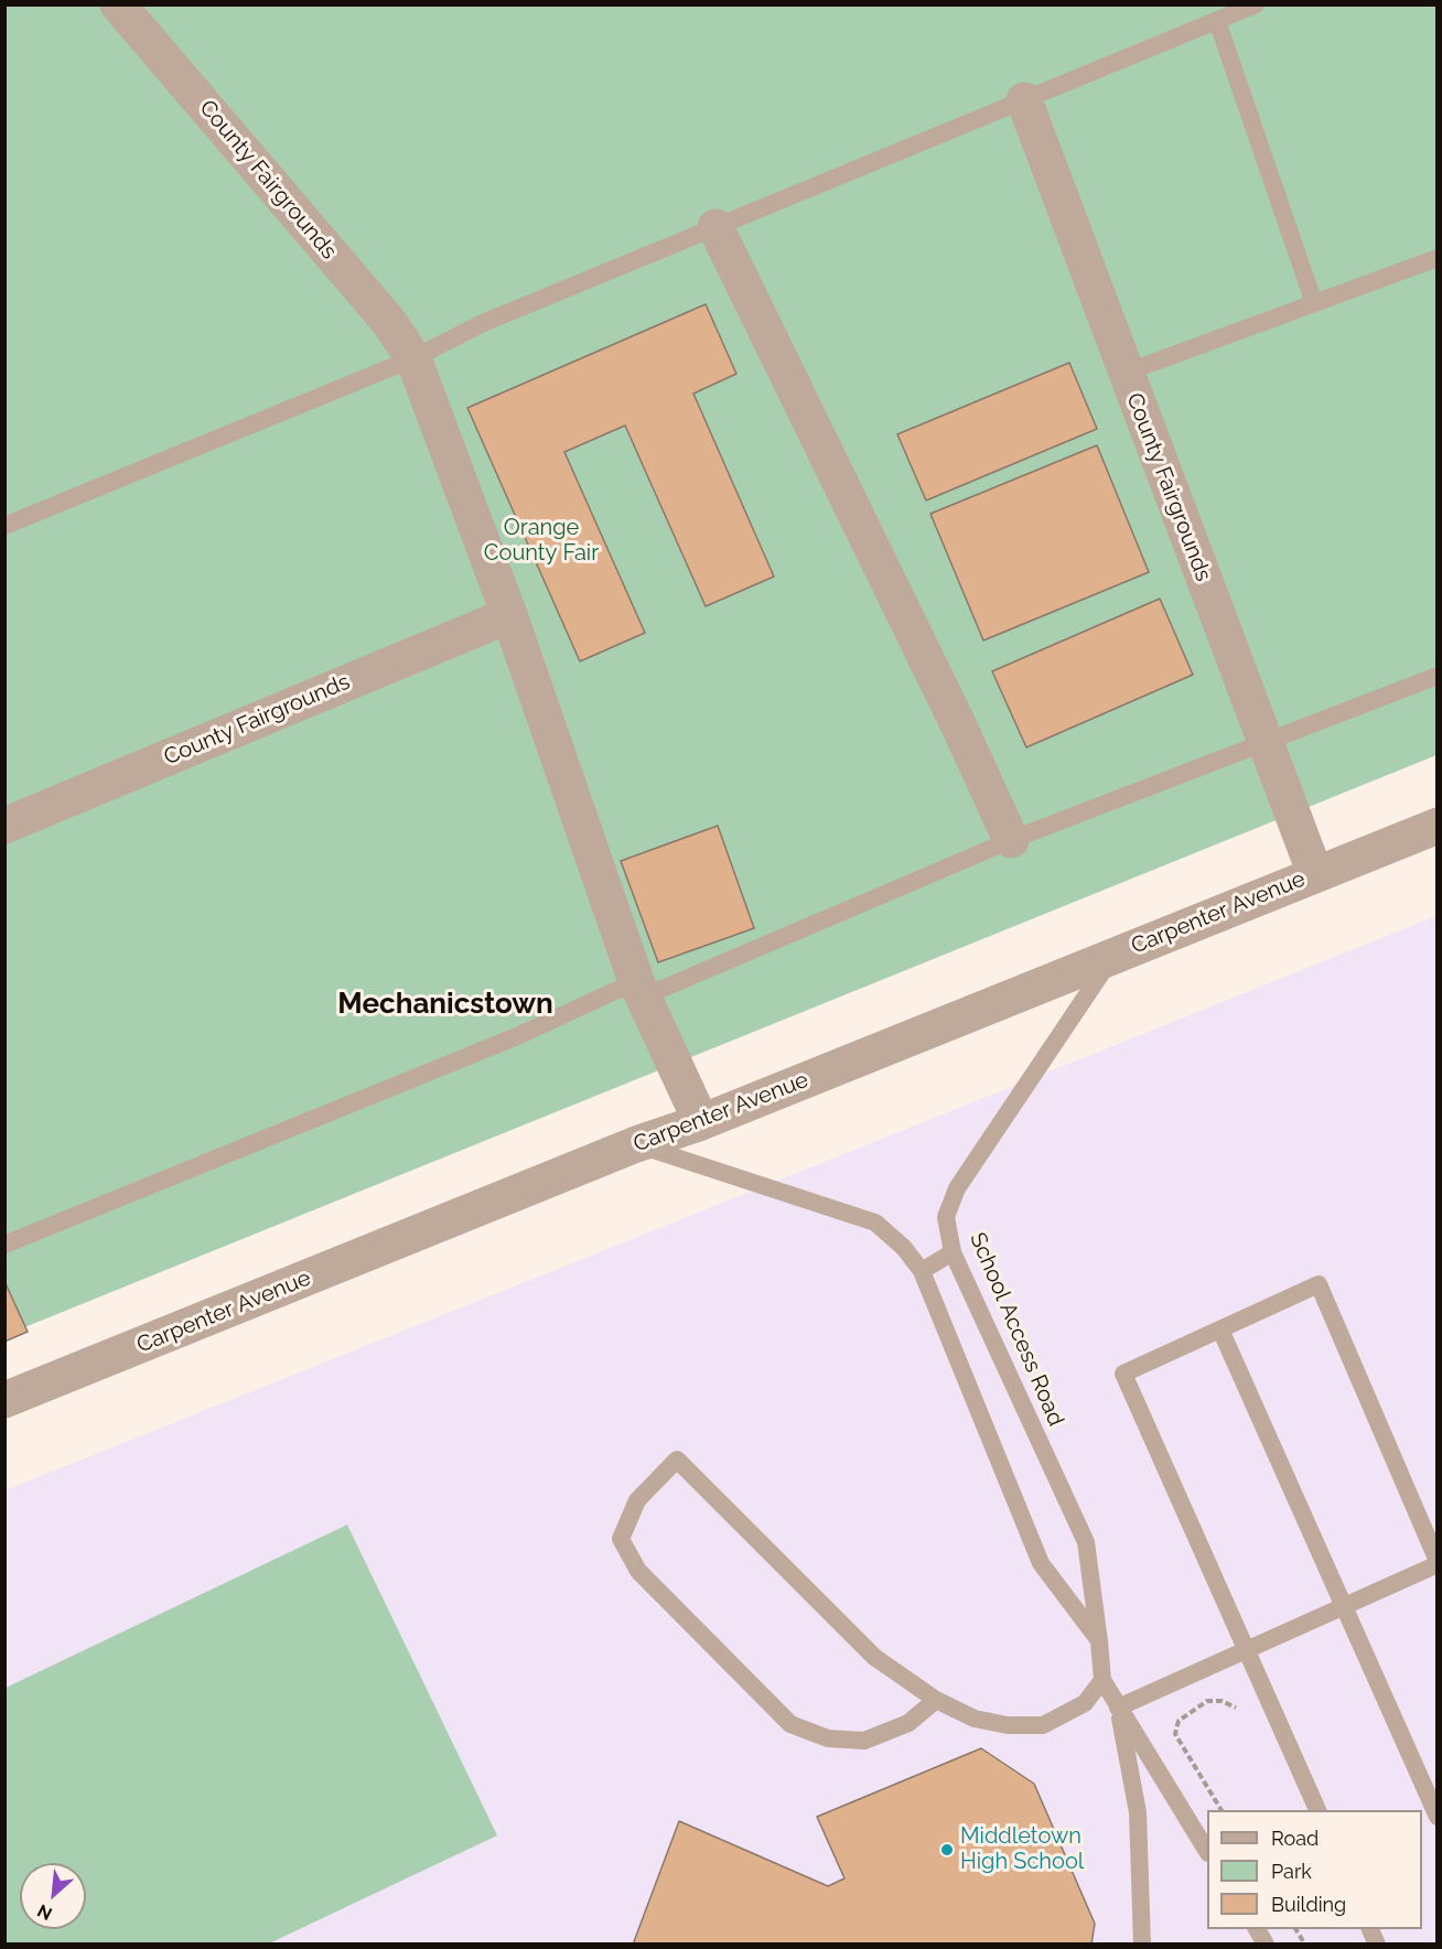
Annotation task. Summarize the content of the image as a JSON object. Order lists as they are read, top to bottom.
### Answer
{
  "streets": {
    "street": ["County Fairgrounds", "Carpenter Avenue"],
    "lane": ["School Access Road"]
  },
  "crossings": [
    ["County Fairgrounds", "Carpenter Avenue"],
    ["Carpenter Avenue", "School Access Road"]
  ],
  "districts": ["Mechanicstown"],
  "parks": ["Orange County Fair"],
  "places": ["Middletown High School"],
  "legend": ["Road", "Park", "Building"],
  "north": "bottom left"
}
